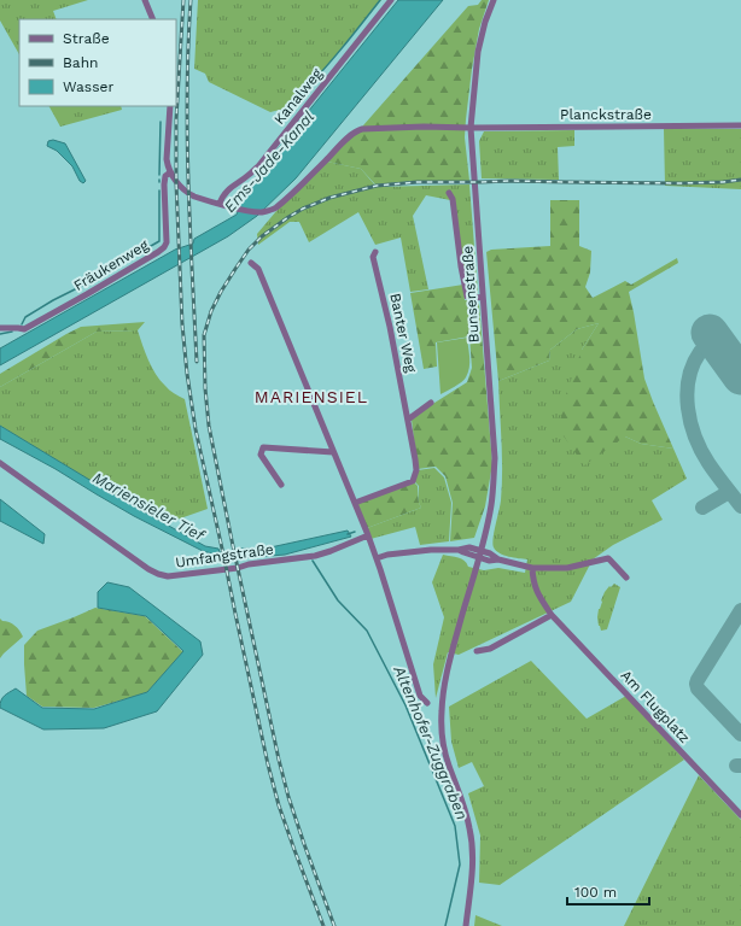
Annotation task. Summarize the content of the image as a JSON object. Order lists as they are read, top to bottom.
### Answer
{
  "streets": {
    "street": [
      "Kanalweg",
      "Planckstraße",
      "Fräukenweg",
      "Bunsenstraße",
      "Banter Weg",
      "Umfangstraße",
      "Am Flugplatz"
    ]
  },
  "crossings": [
    ["Planckstraße", "Bunsenstraße"]
  ],
  "districts": ["MARIENSIEL"],
  "water": ["Ems-Jade-Kanal", "Mariensieler Tief", "Altenhofer-Zuggraben"],
  "legend": ["Straße", "Bahn", "Wasser"],
  "scale_bar": "100 m"
}
